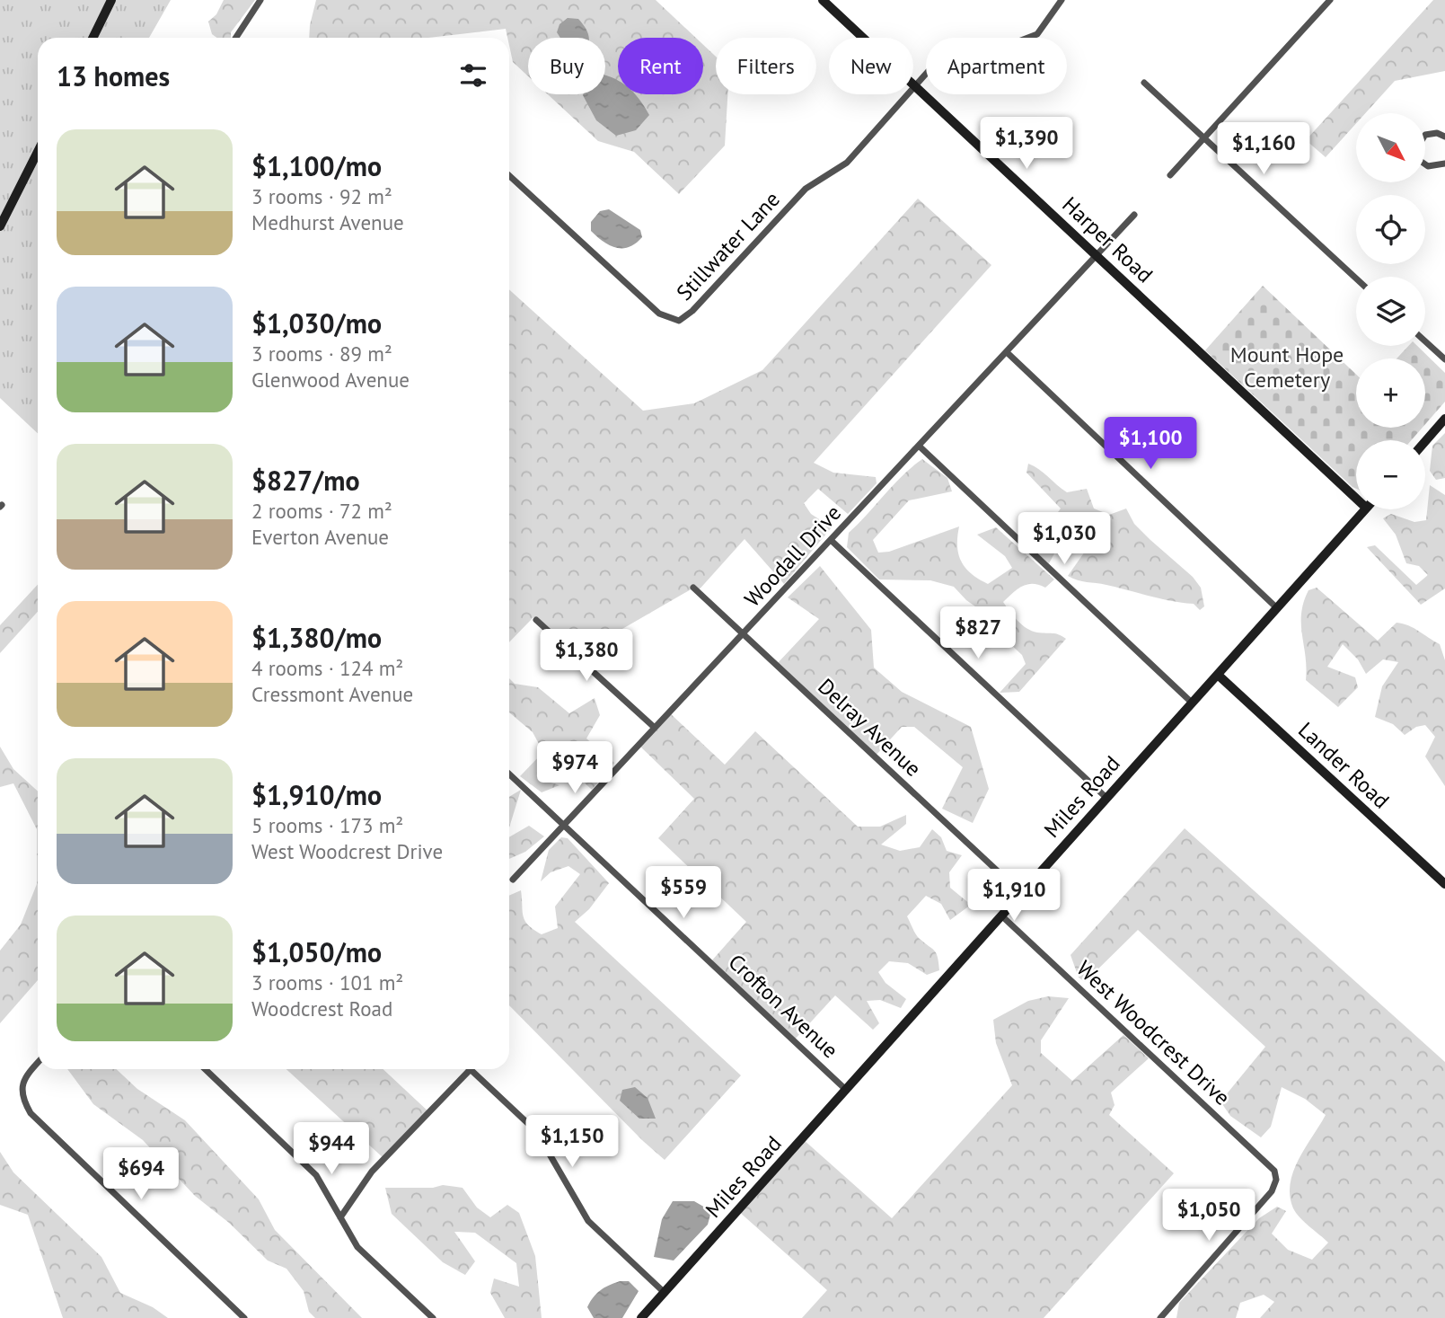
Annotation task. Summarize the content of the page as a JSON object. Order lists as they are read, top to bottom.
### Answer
{
  "streets": {
    "street": [
      "Harper Road",
      "Stillwater Lane",
      "Woodall Drive",
      "Delray Avenue",
      "Lander Road",
      "Miles Road",
      "Crofton Avenue",
      "West Woodcrest Drive"
    ]
  },
  "crossings": [
    ["Harper Road", "Stillwater Lane"],
    ["Harper Road", "Woodall Drive"],
    ["Woodall Drive", "Delray Avenue"],
    ["Woodall Drive", "Crofton Avenue"],
    ["Delray Avenue", "Miles Road"],
    ["Lander Road", "Miles Road"],
    ["Miles Road", "Crofton Avenue"],
    ["Miles Road", "West Woodcrest Drive"]
  ],
  "parks": ["Mount Hope Cemetery"],
  "north": "bottom right",
  "page": {
    "chip": [
      "Buy",
      "Rent",
      "Filters",
      "New",
      "Apartment"
    ],
    "heading": "13 homes",
    "map_buttons": ["+", "−"],
    "list": [
      {
        "name": "$1,100/mo",
        "note": "3 rooms · 92 m² · Medhurst Avenue"
      },
      {
        "name": "$1,030/mo",
        "note": "3 rooms · 89 m² · Glenwood Avenue"
      },
      {
        "name": "$827/mo",
        "note": "2 rooms · 72 m² · Everton Avenue"
      },
      {
        "name": "$1,380/mo",
        "note": "4 rooms · 124 m² · Cressmont Avenue"
      },
      {
        "name": "$1,910/mo",
        "note": "5 rooms · 173 m² · West Woodcrest Drive"
      },
      {
        "name": "$1,050/mo",
        "note": "3 rooms · 101 m² · Woodcrest Road"
      }
    ],
    "price": [
      "$1,390",
      "$1,160",
      "$1,100",
      "$1,030",
      "$827",
      "$1,380",
      "$974",
      "$559",
      "$1,910",
      "$1,150",
      "$944",
      "$694",
      "$1,050"
    ]
  }
}
